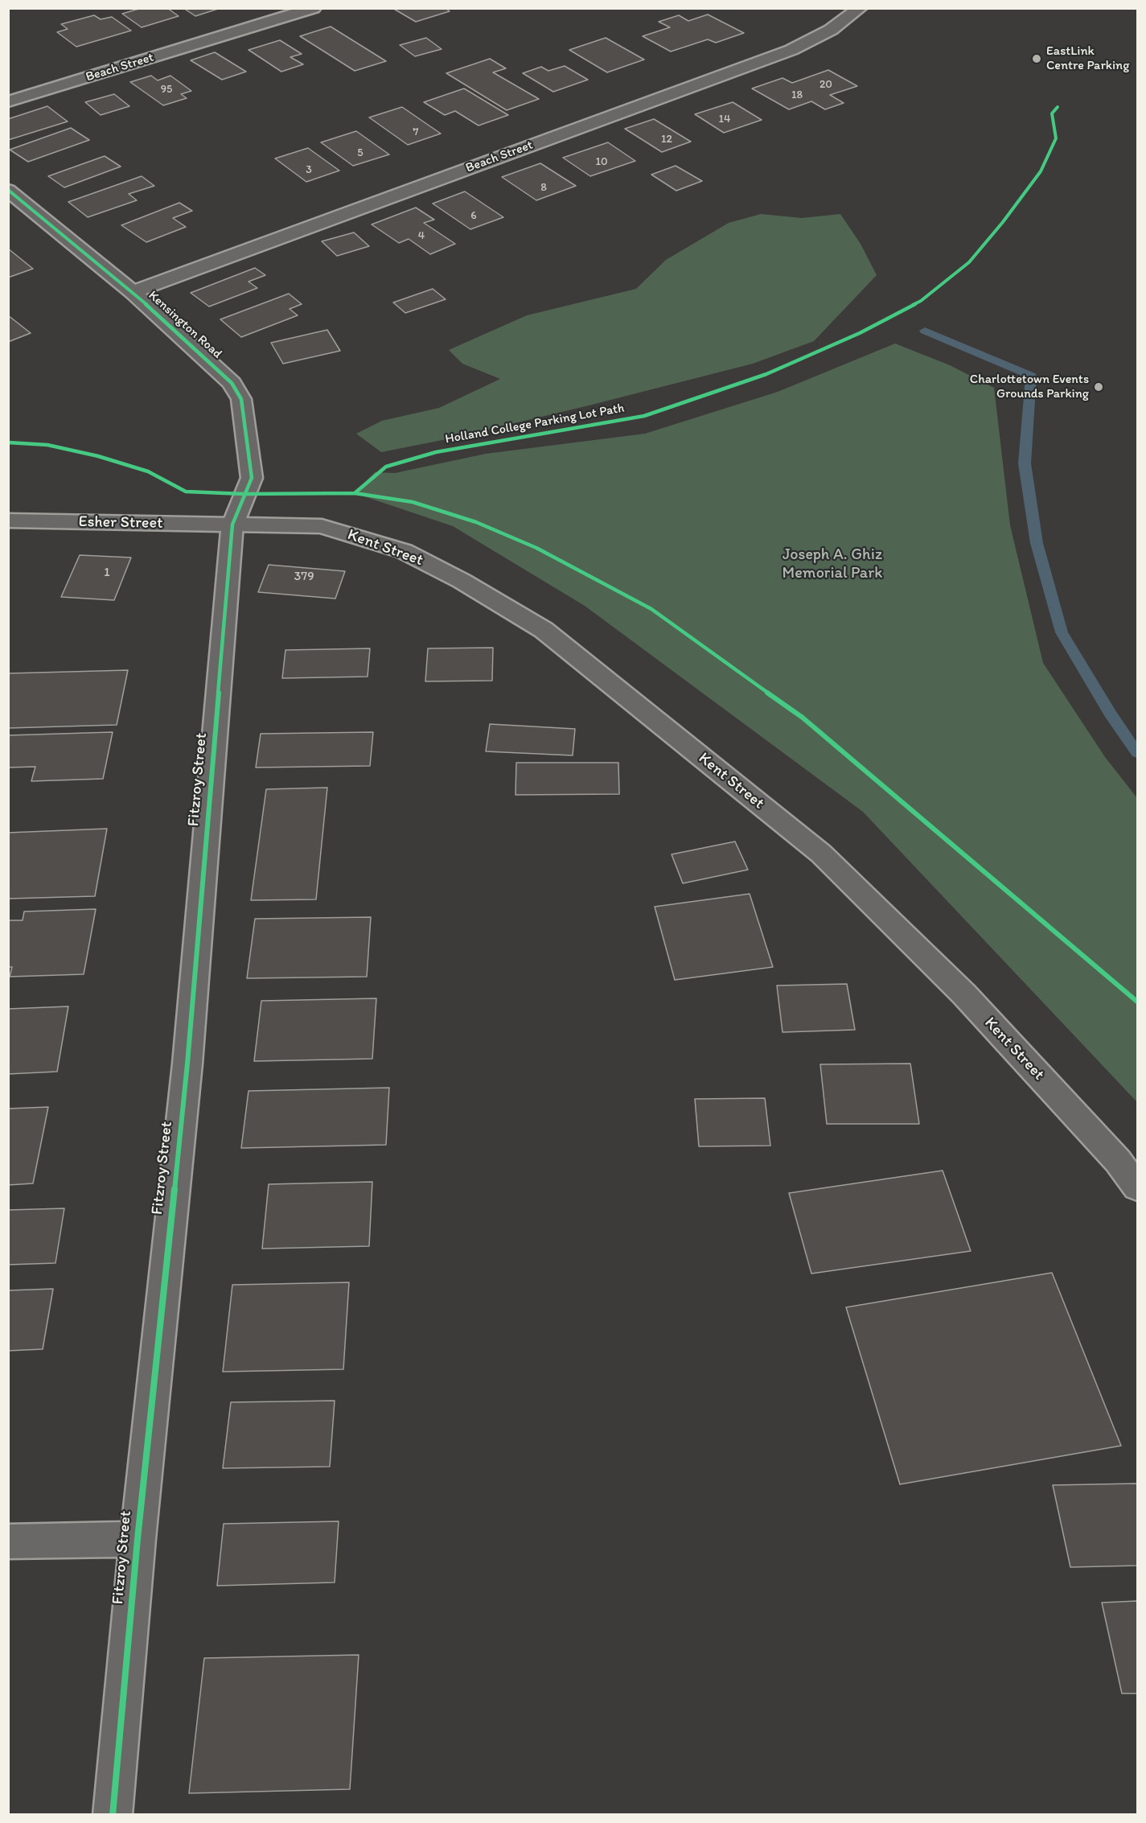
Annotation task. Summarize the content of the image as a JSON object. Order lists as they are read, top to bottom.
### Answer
{
  "streets": {
    "street": [
      "Beach Street",
      "Kensington Road",
      "Esher Street",
      "Kent Street",
      "Fitzroy Street"
    ],
    "cycle path": ["Holland College Parking Lot Path"]
  },
  "crossings": [
    ["Beach Street", "Kensington Road"],
    ["Kensington Road", "Esher Street"],
    ["Kensington Road", "Kent Street"],
    ["Kensington Road", "Fitzroy Street"],
    ["Esher Street", "Kent Street"],
    ["Esher Street", "Fitzroy Street"],
    ["Kent Street", "Fitzroy Street"]
  ],
  "parks": ["Joseph A. Ghiz Memorial Park"],
  "places": ["EastLink Centre Parking", "Charlottetown Events Grounds Parking"],
  "house_numbers": [
    "20",
    "95",
    "18",
    "14",
    "7",
    "12",
    "5",
    "10",
    "3",
    "8",
    "6",
    "4",
    "1",
    "379"
  ]
}
